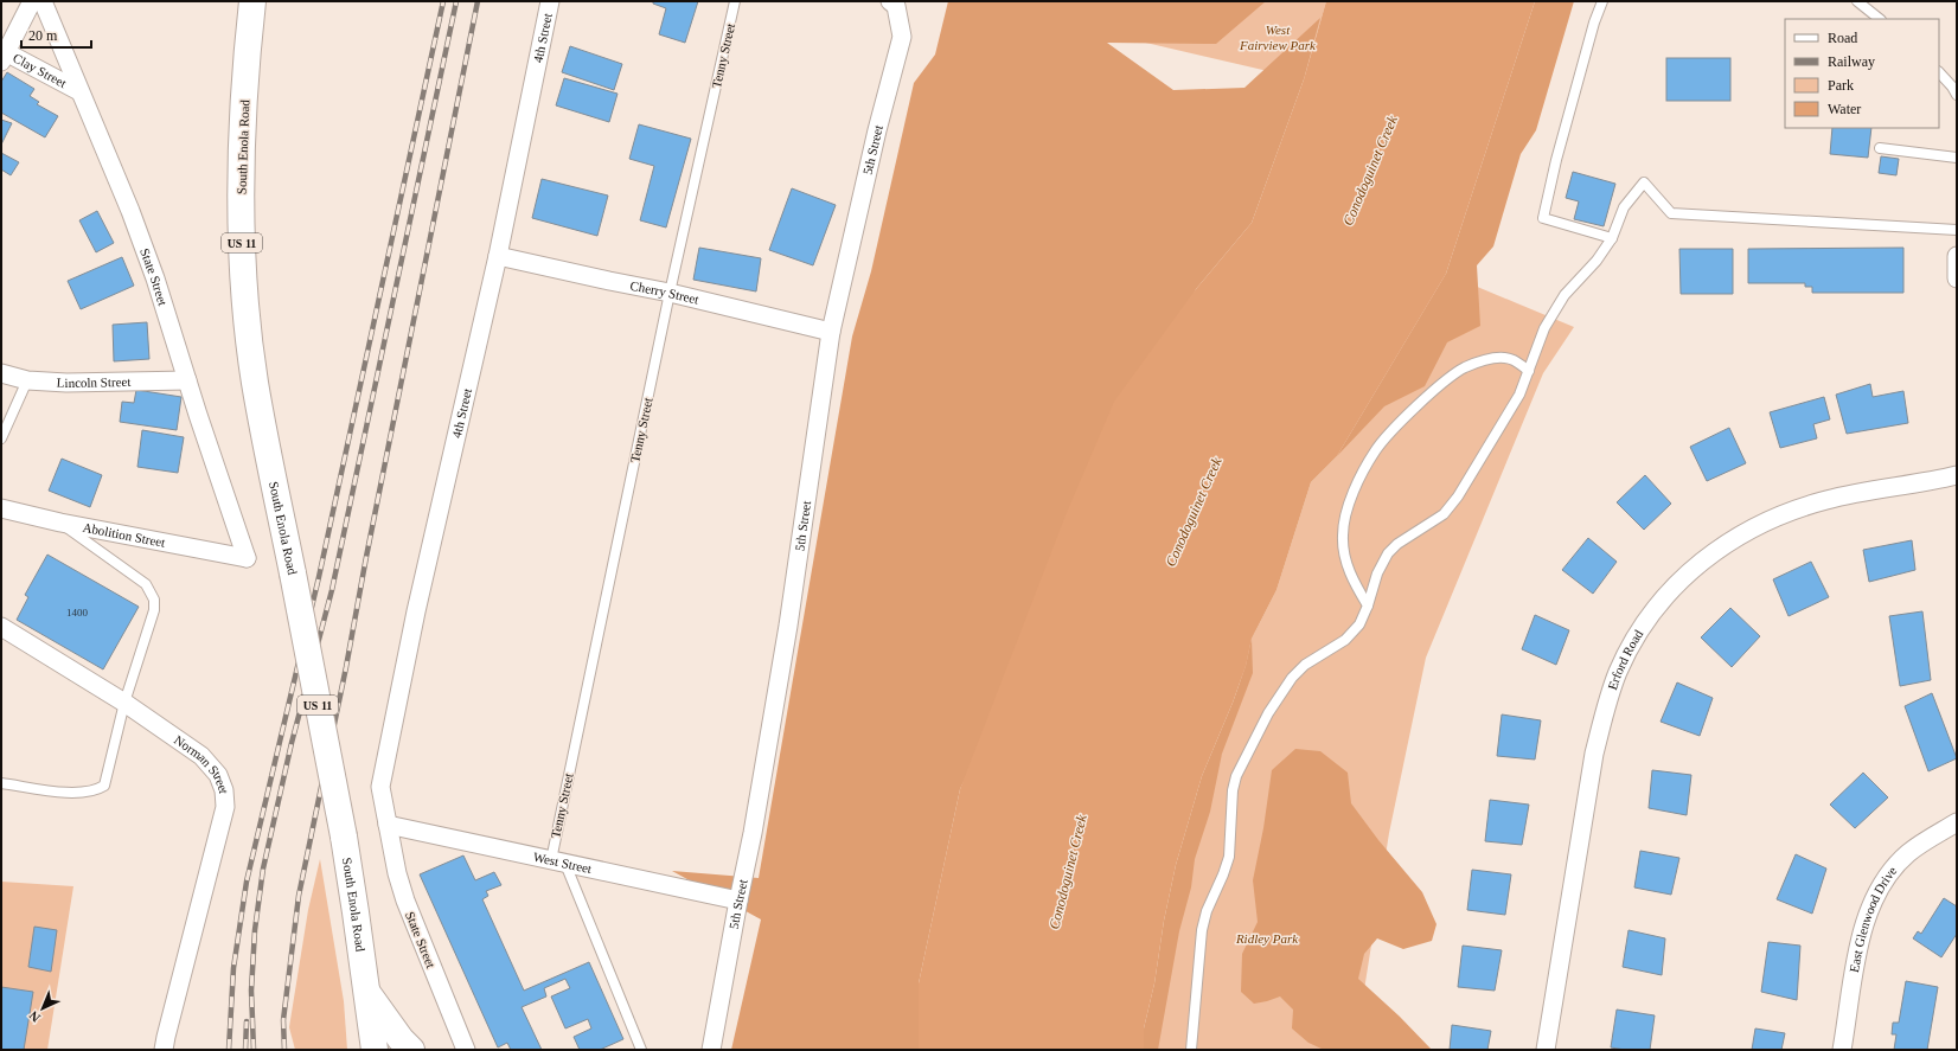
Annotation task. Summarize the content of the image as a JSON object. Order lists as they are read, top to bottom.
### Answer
{
  "streets": {
    "main road": ["South Enola Road", "US 11"],
    "street": [
      "4th Street",
      "Clay Street",
      "5th Street",
      "State Street",
      "Cherry Street",
      "Lincoln Street",
      "Abolition Street",
      "Erford Road",
      "Norman Street",
      "West Street",
      "East Glenwood Drive"
    ],
    "lane": ["Tenny Street"]
  },
  "crossings": [
    ["4th Street", "State Street"],
    ["4th Street", "Cherry Street"],
    ["4th Street", "West Street"],
    ["Tenny Street", "Cherry Street"],
    ["Tenny Street", "West Street"],
    ["Clay Street", "State Street"],
    ["5th Street", "Cherry Street"],
    ["5th Street", "West Street"],
    ["State Street", "Lincoln Street"],
    ["State Street", "Abolition Street"],
    ["State Street", "West Street"]
  ],
  "water": ["Conodoguinet Creek"],
  "parks": ["West Fairview Park", "Ridley Park"],
  "house_numbers": ["1400"],
  "legend": [
    "Road",
    "Railway",
    "Park",
    "Water"
  ],
  "scale_bar": "20 m",
  "north": "bottom left"
}
